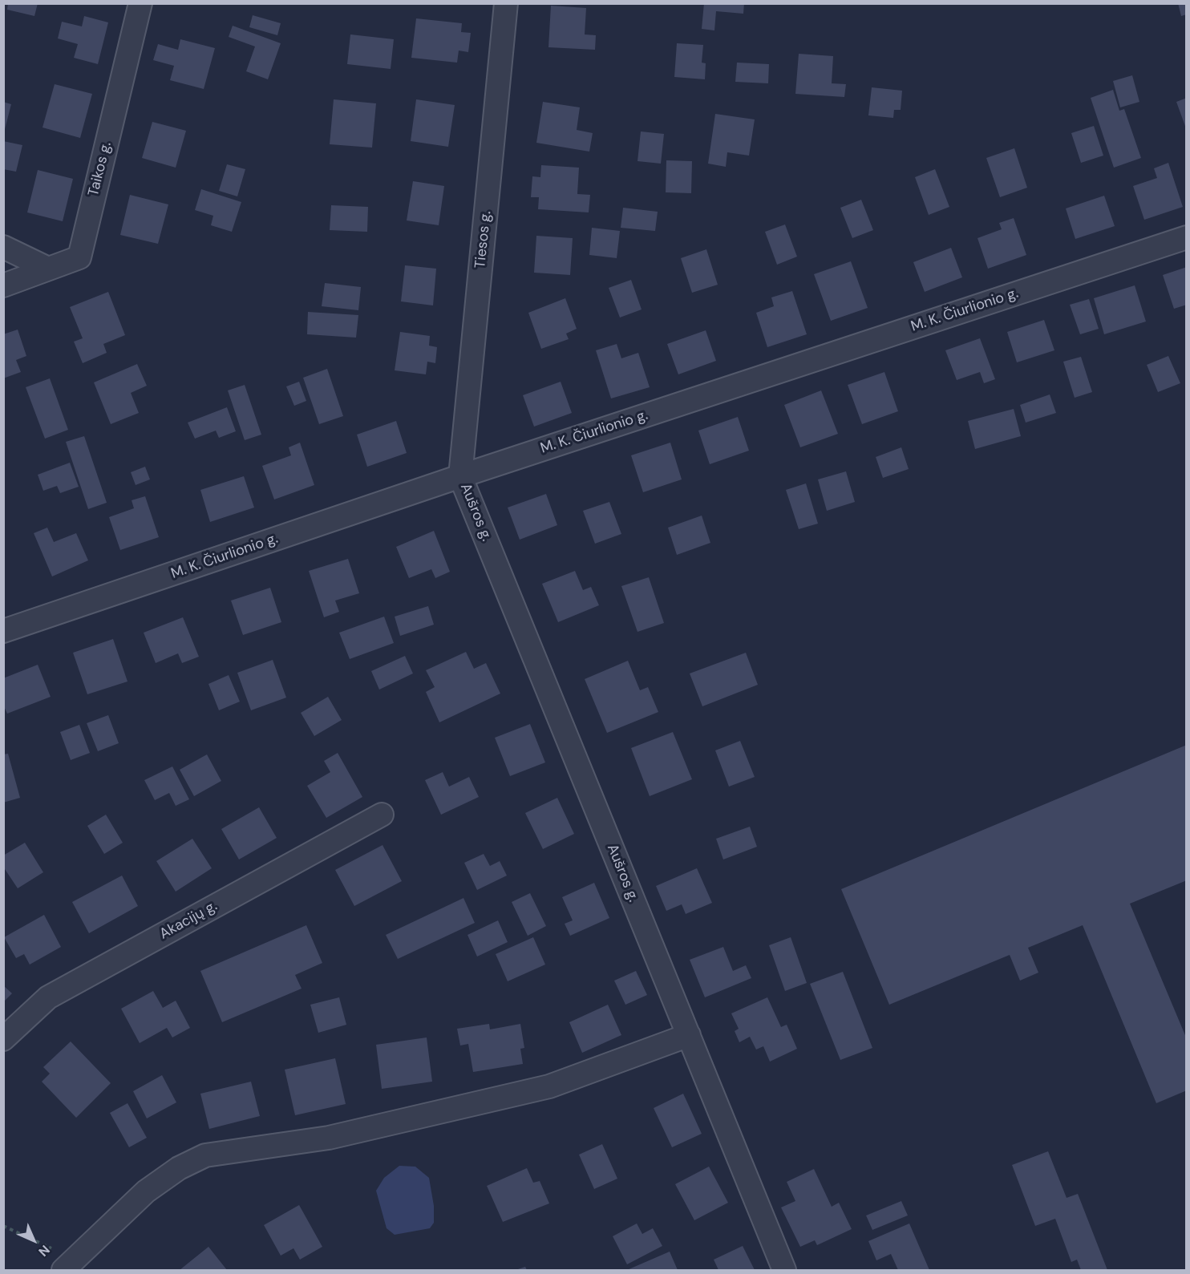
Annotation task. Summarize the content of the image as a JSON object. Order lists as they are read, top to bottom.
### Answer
{
  "streets": {
    "street": [
      "Taikos g.",
      "Tiesos g.",
      "M. K. Čiurlionio g.",
      "Aušros g.",
      "Akacijų g."
    ]
  },
  "crossings": [
    ["Tiesos g.", "M. K. Čiurlionio g."],
    ["Tiesos g.", "Aušros g."],
    ["M. K. Čiurlionio g.", "Aušros g."]
  ],
  "north": "bottom right"
}
